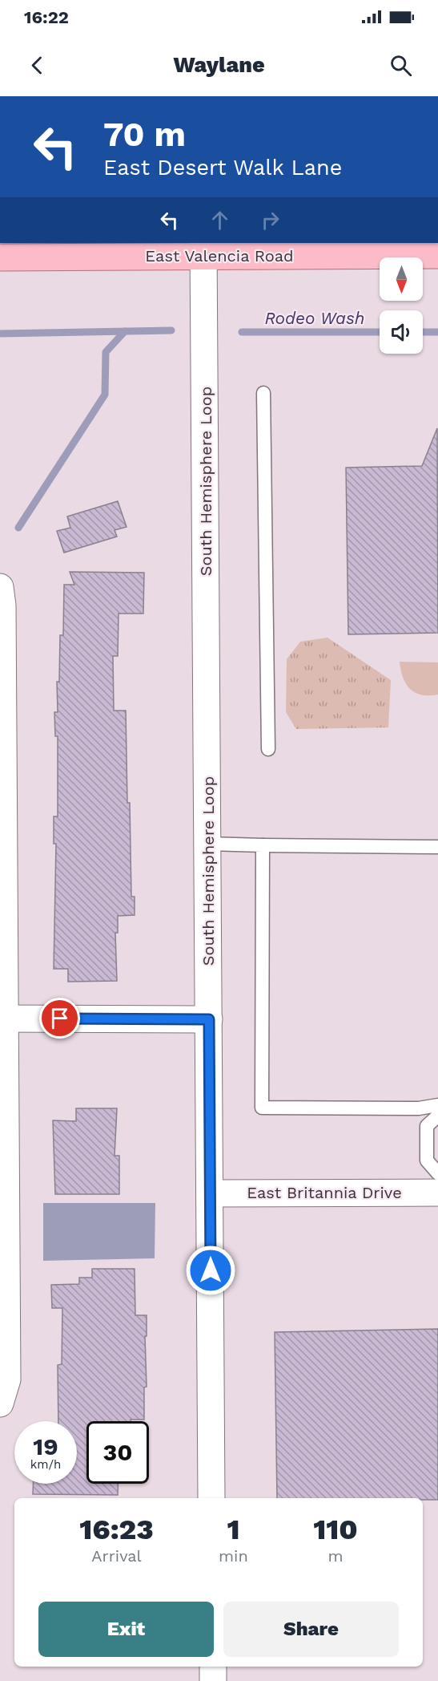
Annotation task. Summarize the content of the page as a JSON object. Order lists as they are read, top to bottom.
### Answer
{
  "streets": {
    "main road": ["East Valencia Road"],
    "street": ["South Hemisphere Loop", "East Britannia Drive"]
  },
  "crossings": [
    ["East Valencia Road", "South Hemisphere Loop"],
    ["South Hemisphere Loop", "East Britannia Drive"]
  ],
  "water": ["Rodeo Wash"],
  "north": "bottom",
  "page": {
    "status": "16:22",
    "header": "Waylane",
    "turn": ["70 m", "East Desert Walk Lane"],
    "speed": "19 km/h",
    "limit": "30",
    "eta": [
      "16:23",
      "Arrival",
      "1",
      "min",
      "110",
      "m"
    ],
    "buttons": ["Exit", "Share"]
  }
}
